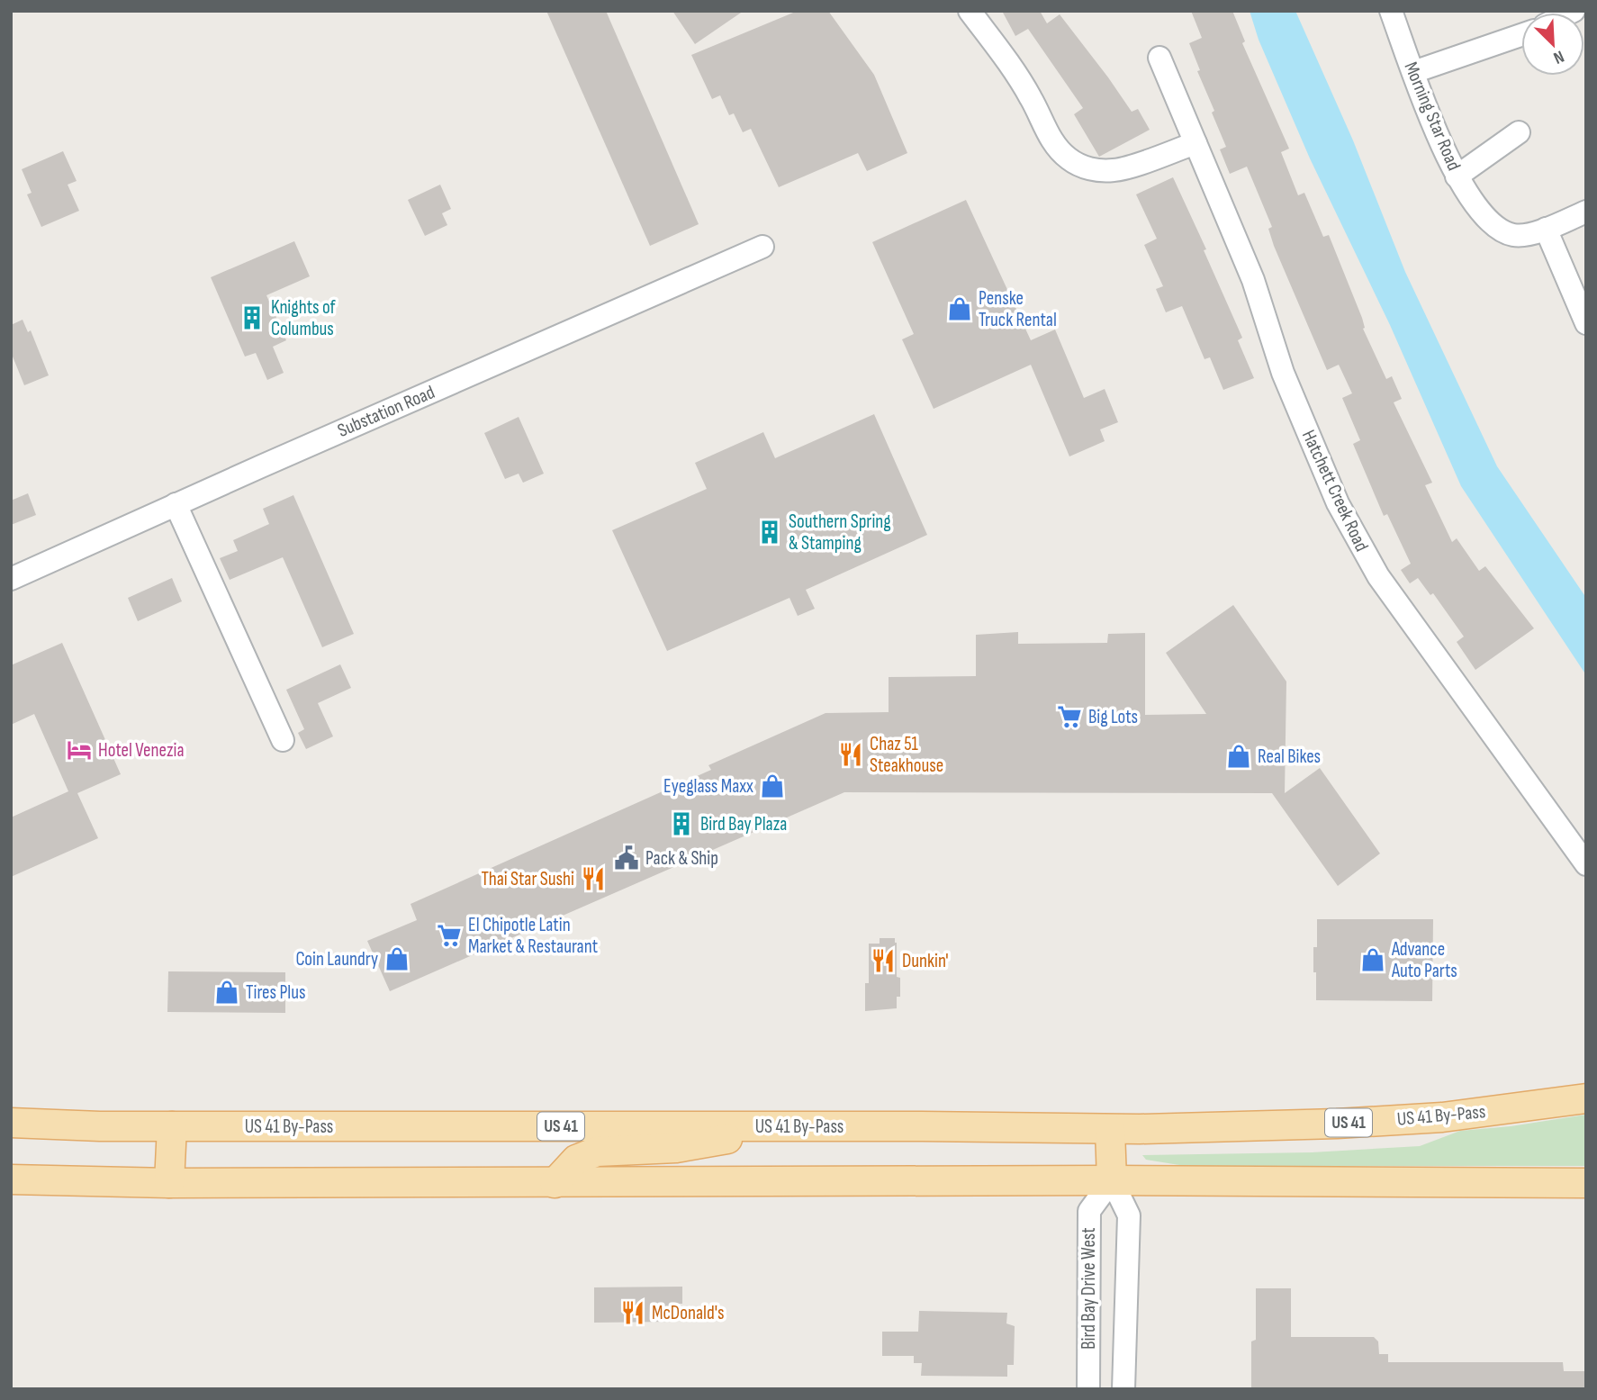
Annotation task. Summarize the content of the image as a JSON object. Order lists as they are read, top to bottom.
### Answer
{
  "streets": {
    "main road": ["US 41 By-Pass", "US 41"],
    "street": [
      "Morning Star Road",
      "Substation Road",
      "Hatchett Creek Road",
      "Bird Bay Drive West"
    ]
  },
  "places": {
    "shop": [
      "Penske Truck Rental",
      "Real Bikes",
      "Eyeglass Maxx",
      "Coin Laundry",
      "Advance Auto Parts",
      "Tires Plus"
    ],
    "building": ["Knights of Columbus", "Southern Spring & Stamping", "Bird Bay Plaza"],
    "supermarket": ["Big Lots", "El Chipotle Latin Market & Restaurant"],
    "hotel": ["Hotel Venezia"],
    "restaurant": [
      "Chaz 51 Steakhouse",
      "Thai Star Sushi",
      "Dunkin'",
      "McDonald's"
    ],
    "public building": ["Pack & Ship"]
  },
  "north": "bottom right"
}
